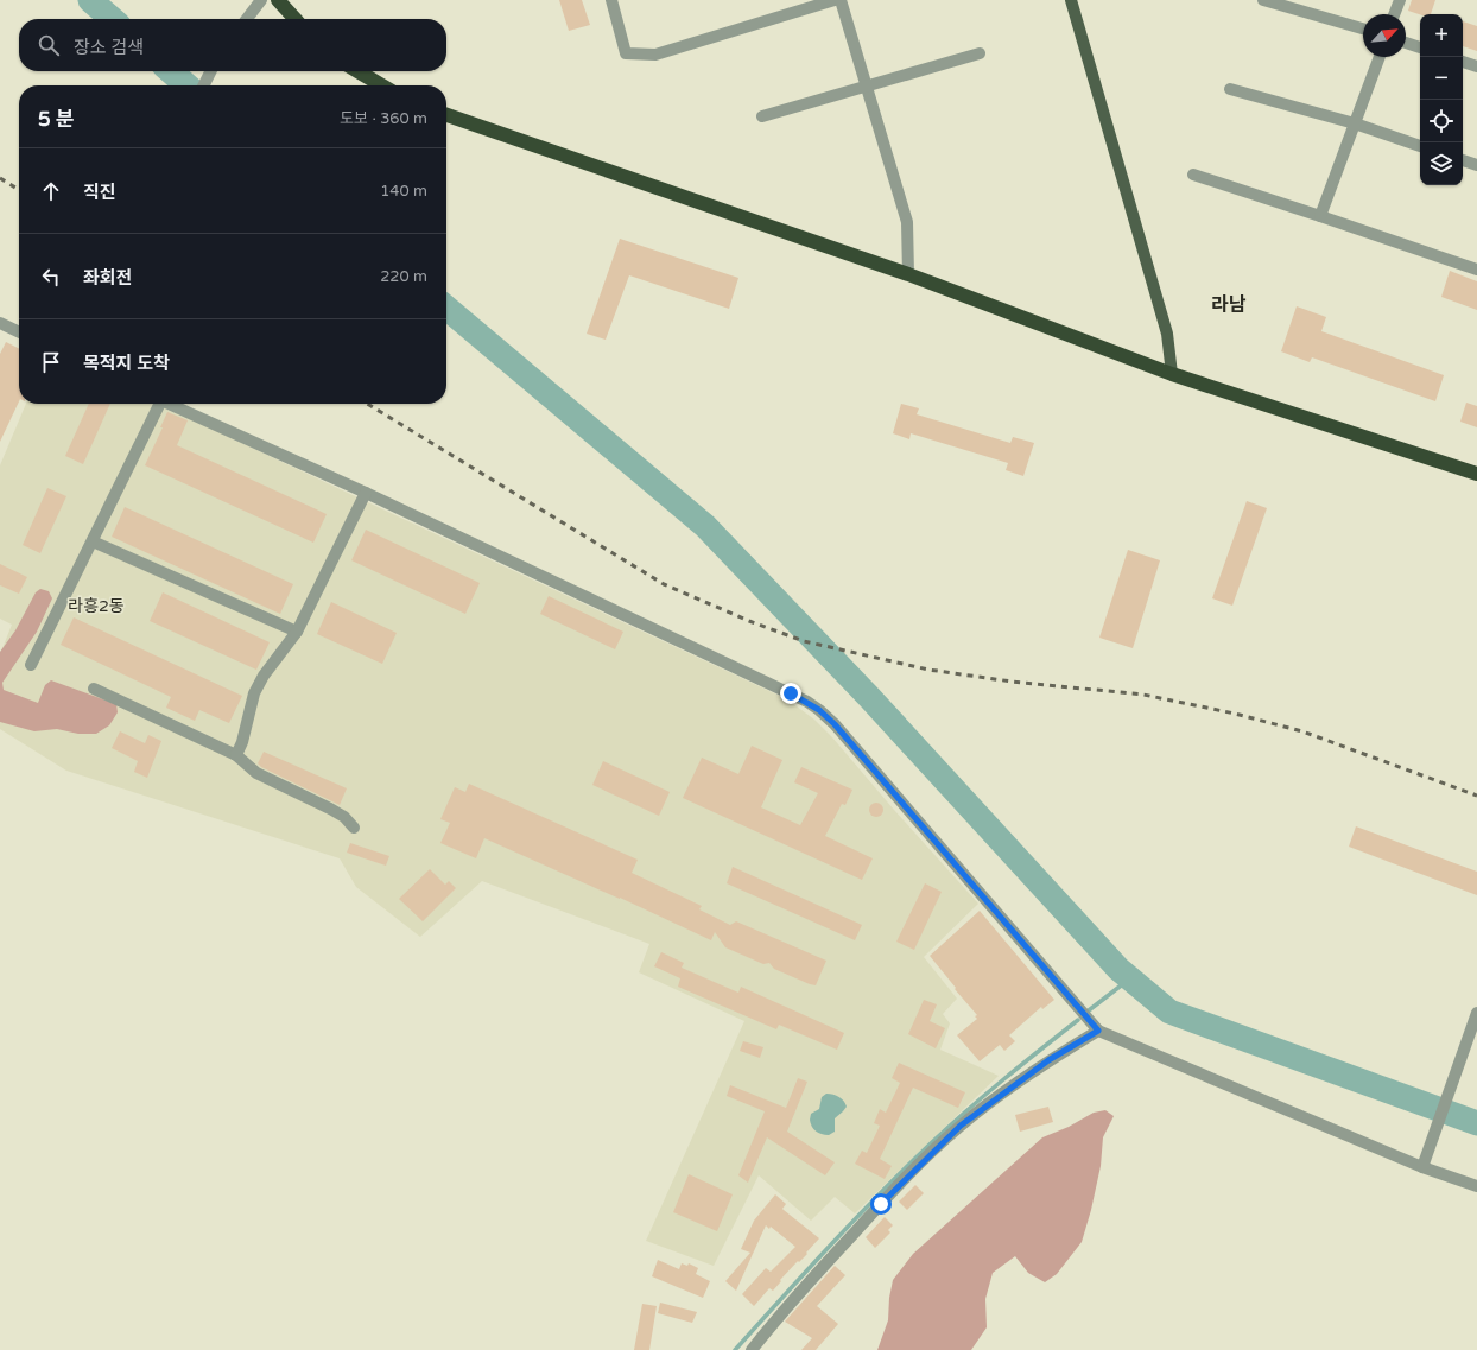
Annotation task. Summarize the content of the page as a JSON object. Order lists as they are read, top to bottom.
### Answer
{
  "districts": ["라남", "라흥2동"],
  "north": "top right",
  "page": {
    "map_buttons": ["+", "−"],
    "search": "장소 검색",
    "heading": ["5 분", "도보 · 360 m"],
    "list": [
      ["직진", "140 m"],
      ["좌회전", "220 m"],
      "목적지 도착"
    ]
  }
}
